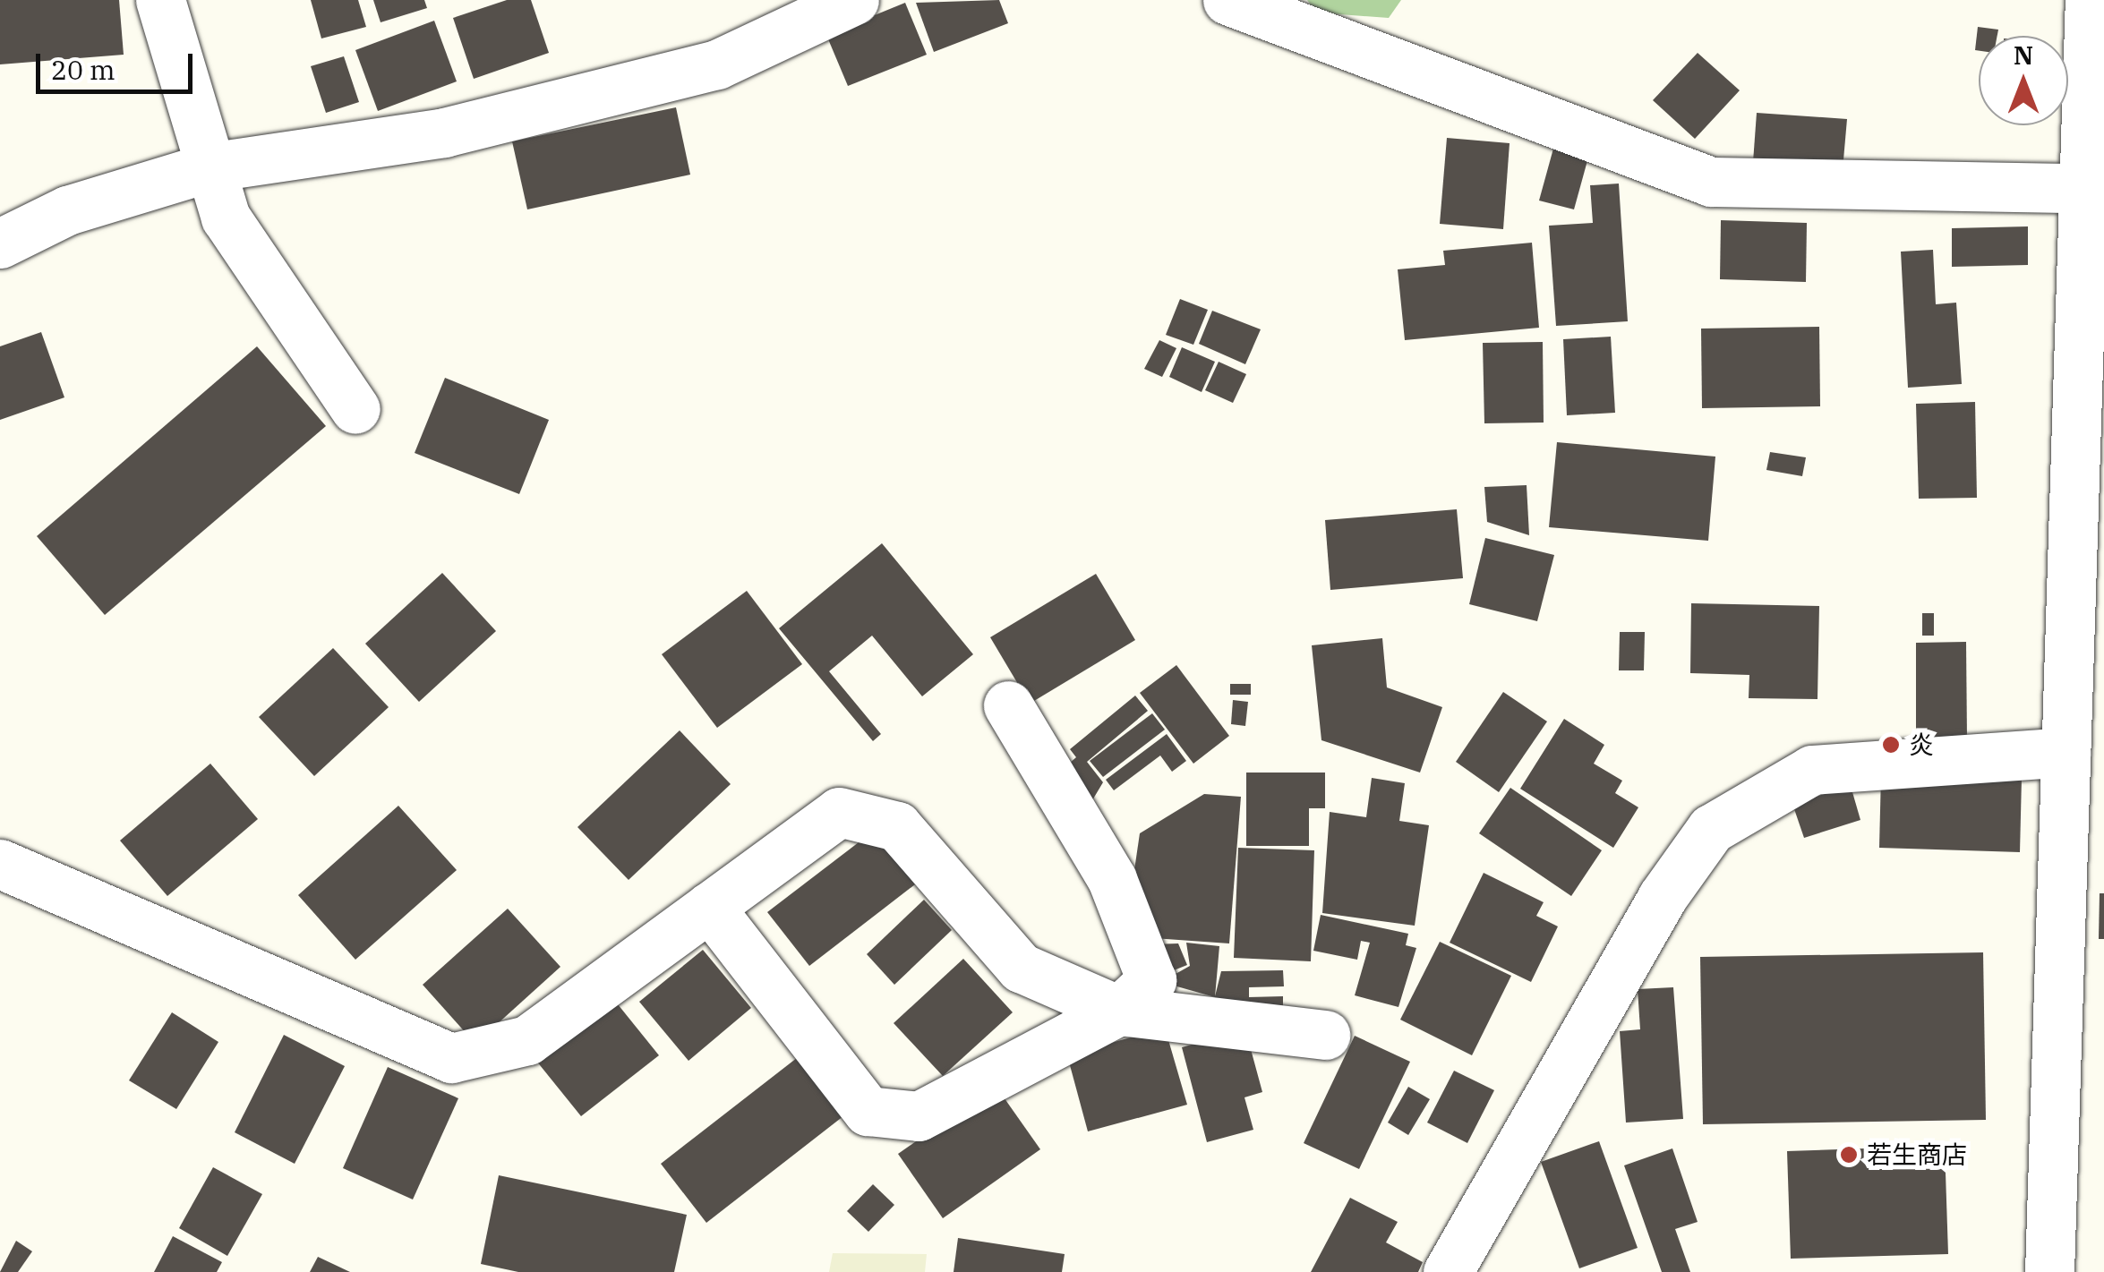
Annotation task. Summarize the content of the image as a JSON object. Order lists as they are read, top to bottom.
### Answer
{
  "places": ["炎", "若生商店"],
  "scale_bar": "20 m",
  "north": "top"
}
